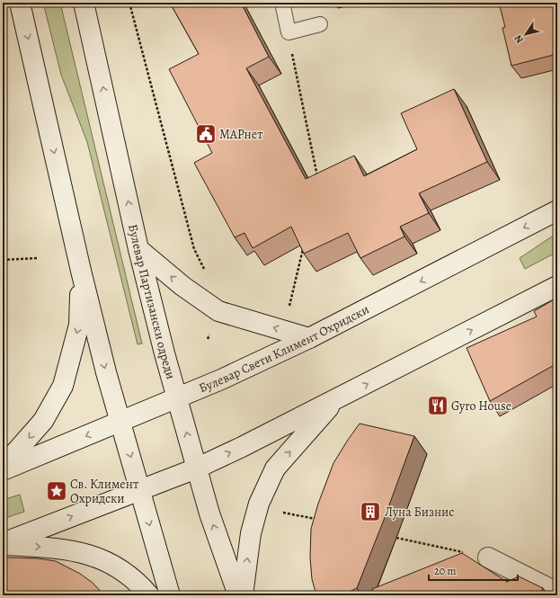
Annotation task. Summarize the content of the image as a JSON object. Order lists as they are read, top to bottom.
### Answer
{
  "streets": {
    "street": ["Булевар Партизански одреди", "Булевар Свети Климент Охридски"]
  },
  "crossings": [
    ["Булевар Партизански одреди", "Булевар Свети Климент Охридски"]
  ],
  "places": {
    "public building": ["МАРнет"],
    "restaurant": ["Gyro House"],
    "place": ["Св. Климент Охридски"],
    "building": ["Луна Бизнис"]
  },
  "scale_bar": "20 m",
  "north": "bottom left"
}
